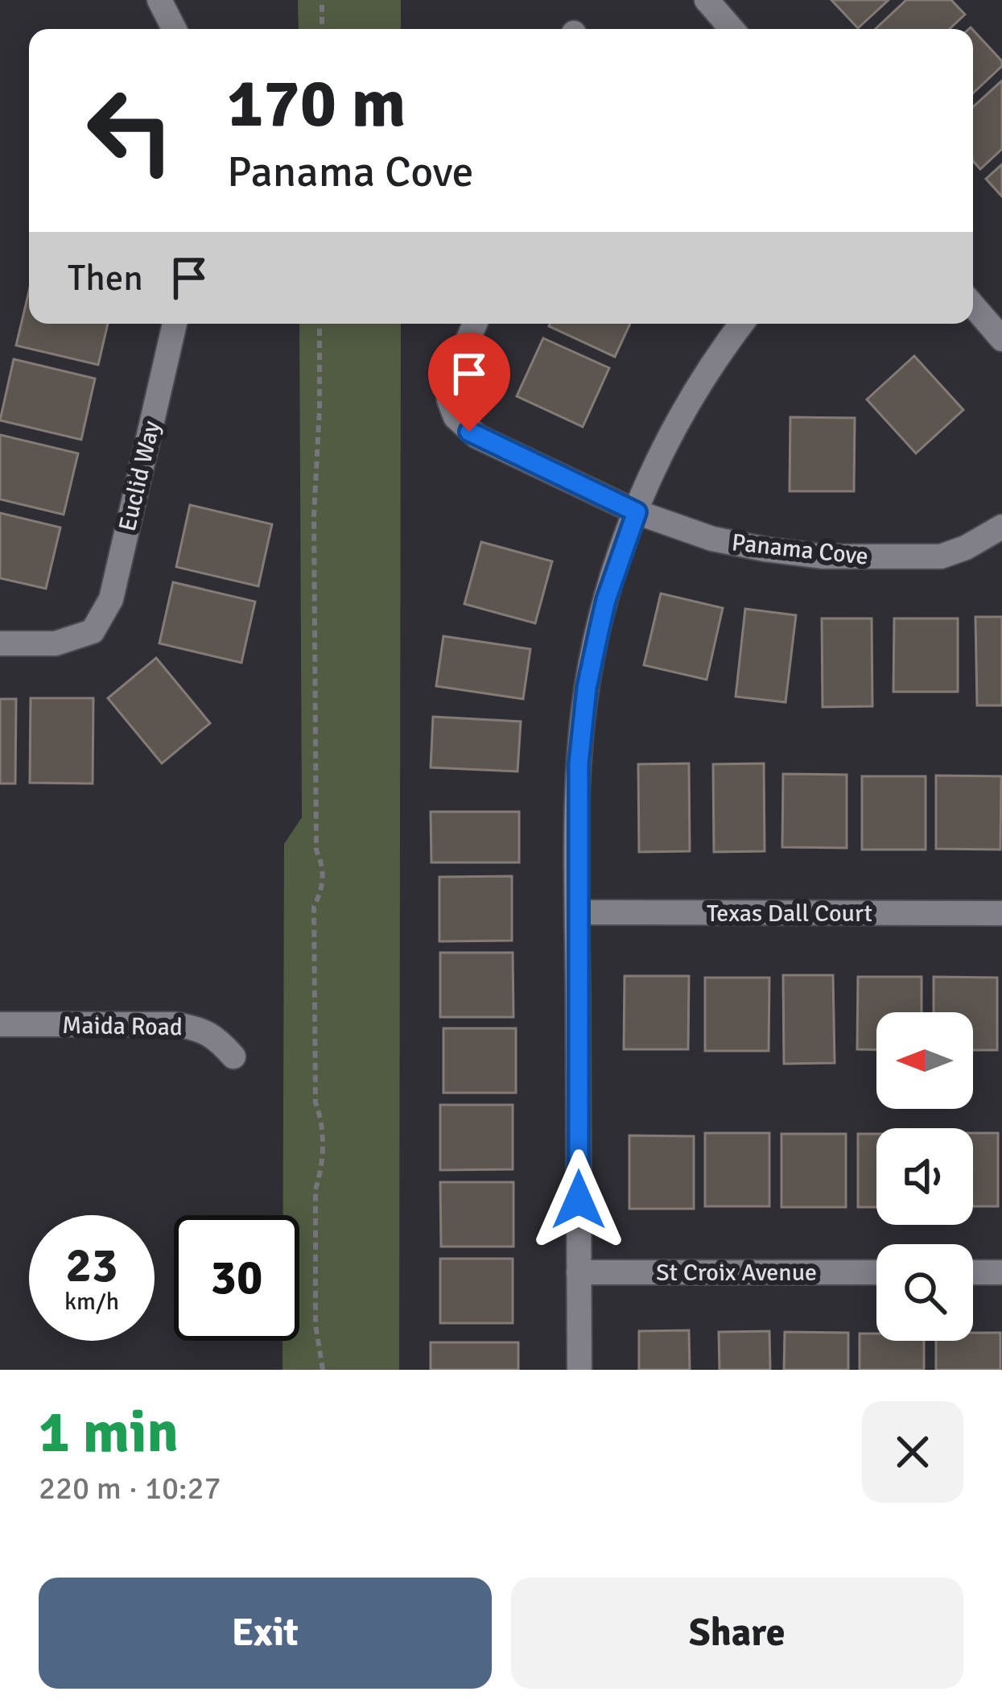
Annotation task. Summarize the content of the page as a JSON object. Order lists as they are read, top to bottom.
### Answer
{
  "streets": {
    "street": [
      "Euclid Way",
      "Panama Cove",
      "Texas Dall Court",
      "Maida Road",
      "St Croix Avenue"
    ]
  },
  "north": "left",
  "page": {
    "turn": ["170 m", "Panama Cove"],
    "then": "Then",
    "speed": "23 km/h",
    "limit": "30",
    "heading": ["1 min", "220 m · 10:27"],
    "buttons": ["Exit", "Share"]
  }
}
